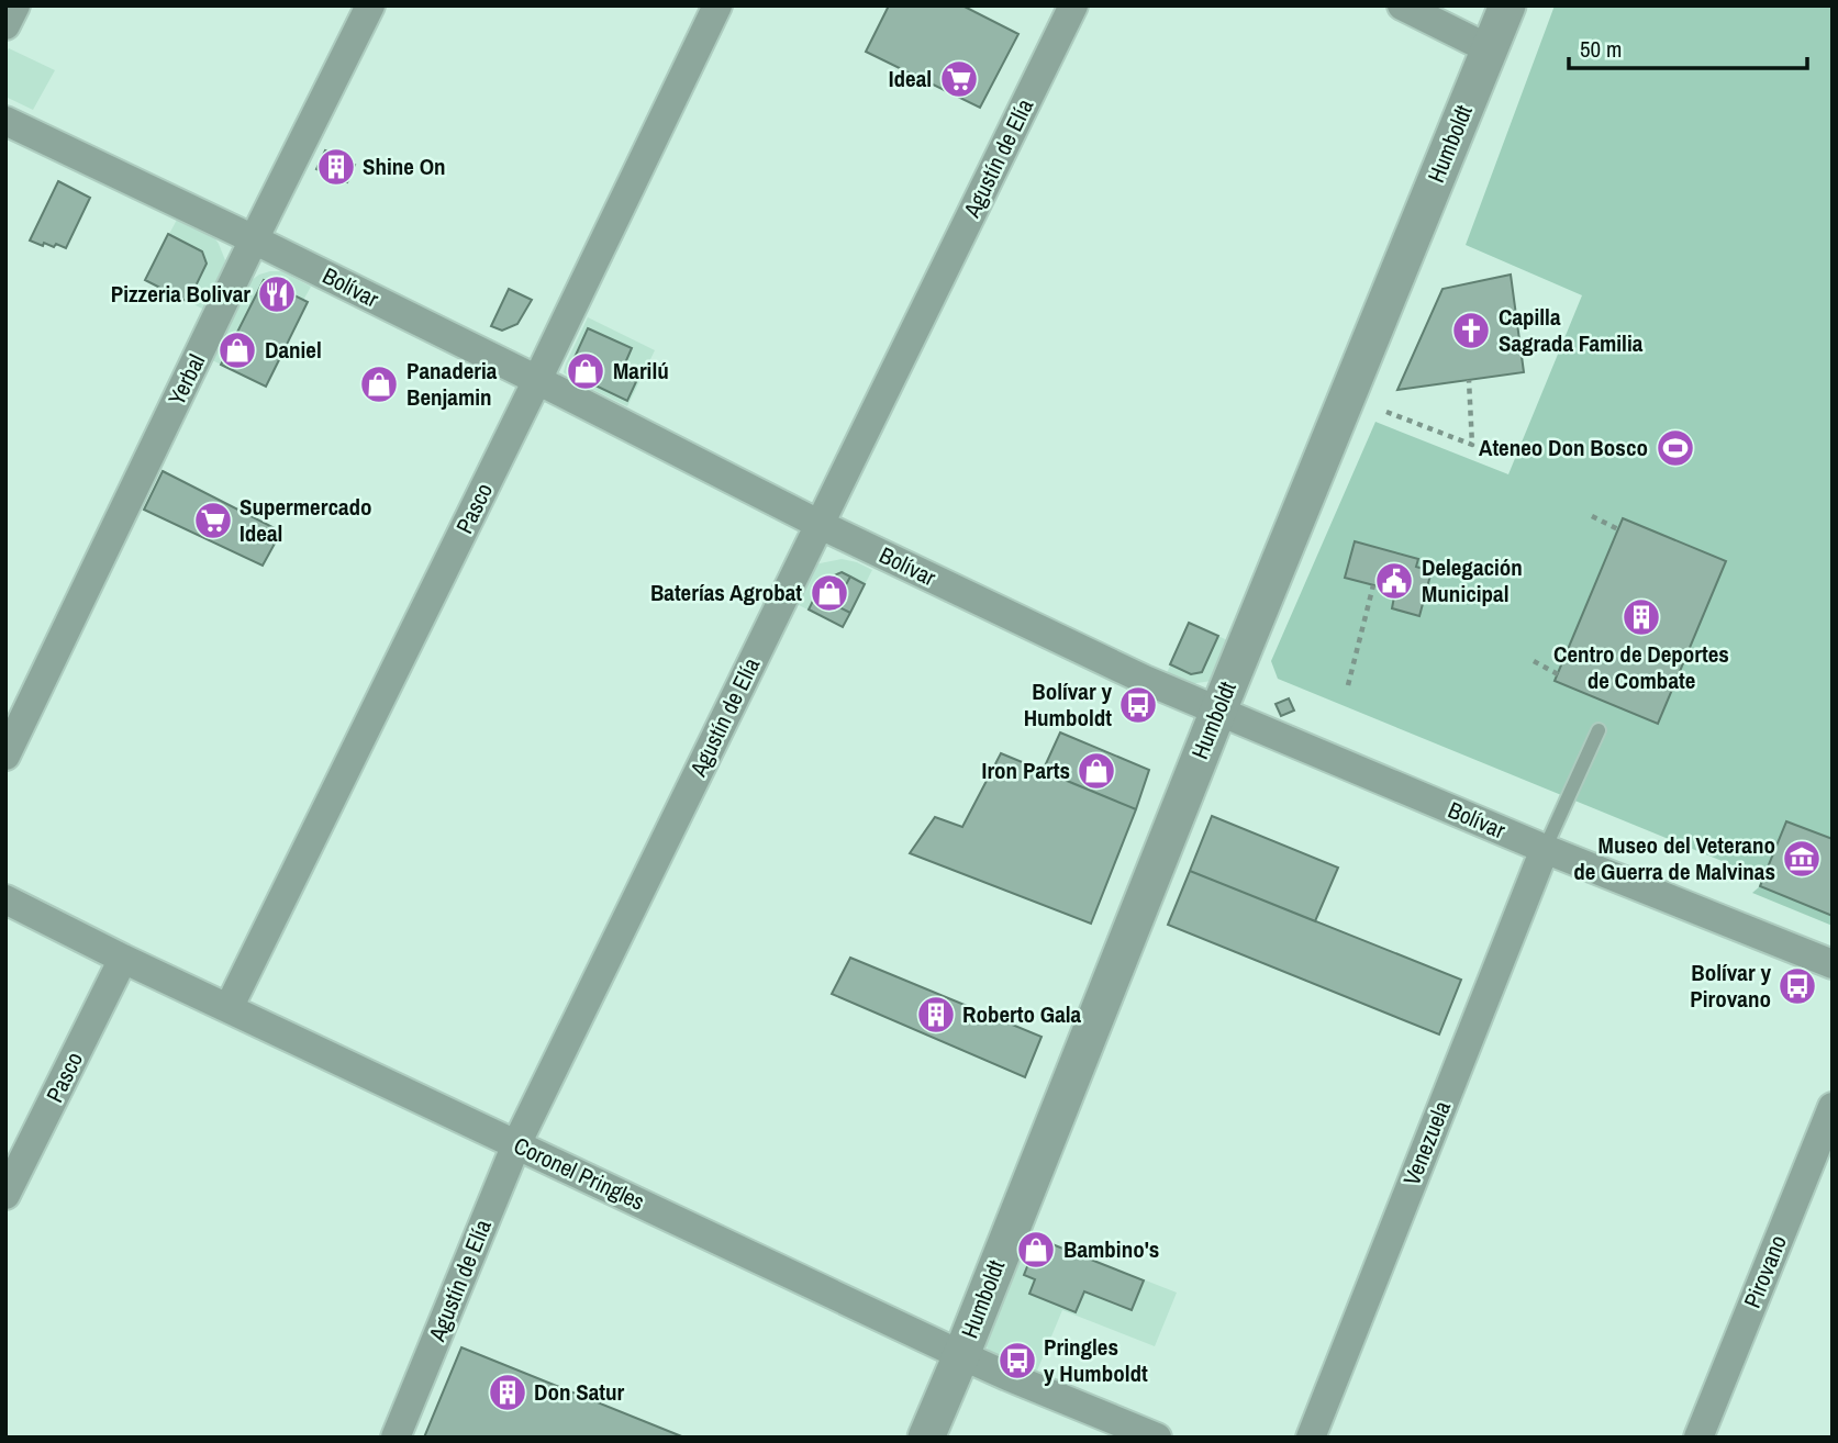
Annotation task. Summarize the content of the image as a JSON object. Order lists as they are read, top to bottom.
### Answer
{
  "streets": {
    "street": [
      "Humboldt",
      "Agustín de Elía",
      "Bolívar",
      "Yerbal",
      "Pasco",
      "Venezuela",
      "Coronel Pringles",
      "Pirovano"
    ]
  },
  "crossings": [
    ["Humboldt", "Bolívar"],
    ["Humboldt", "Coronel Pringles"],
    ["Agustín de Elía", "Bolívar"],
    ["Agustín de Elía", "Coronel Pringles"],
    ["Bolívar", "Yerbal"],
    ["Bolívar", "Pasco"],
    ["Bolívar", "Venezuela"],
    ["Pasco", "Coronel Pringles"]
  ],
  "places": {
    "supermarket": ["Ideal", "Supermercado Ideal"],
    "building": [
      "Shine On",
      "Centro de Deportes de Combate",
      "Roberto Gala",
      "Don Satur"
    ],
    "restaurant": ["Pizzeria Bolivar"],
    "church": ["Capilla Sagrada Familia"],
    "shop": [
      "Daniel",
      "Marilú",
      "Panaderia Benjamin",
      "Baterías Agrobat",
      "Iron Parts",
      "Bambino's"
    ],
    "sports": ["Ateneo Don Bosco"],
    "public building": ["Delegación Municipal"],
    "bus stop": ["Bolívar y Humboldt", "Bolívar y Pirovano", "Pringles y Humboldt"],
    "museum": ["Museo del Veterano de Guerra de Malvinas"]
  },
  "scale_bar": "50 m"
}
